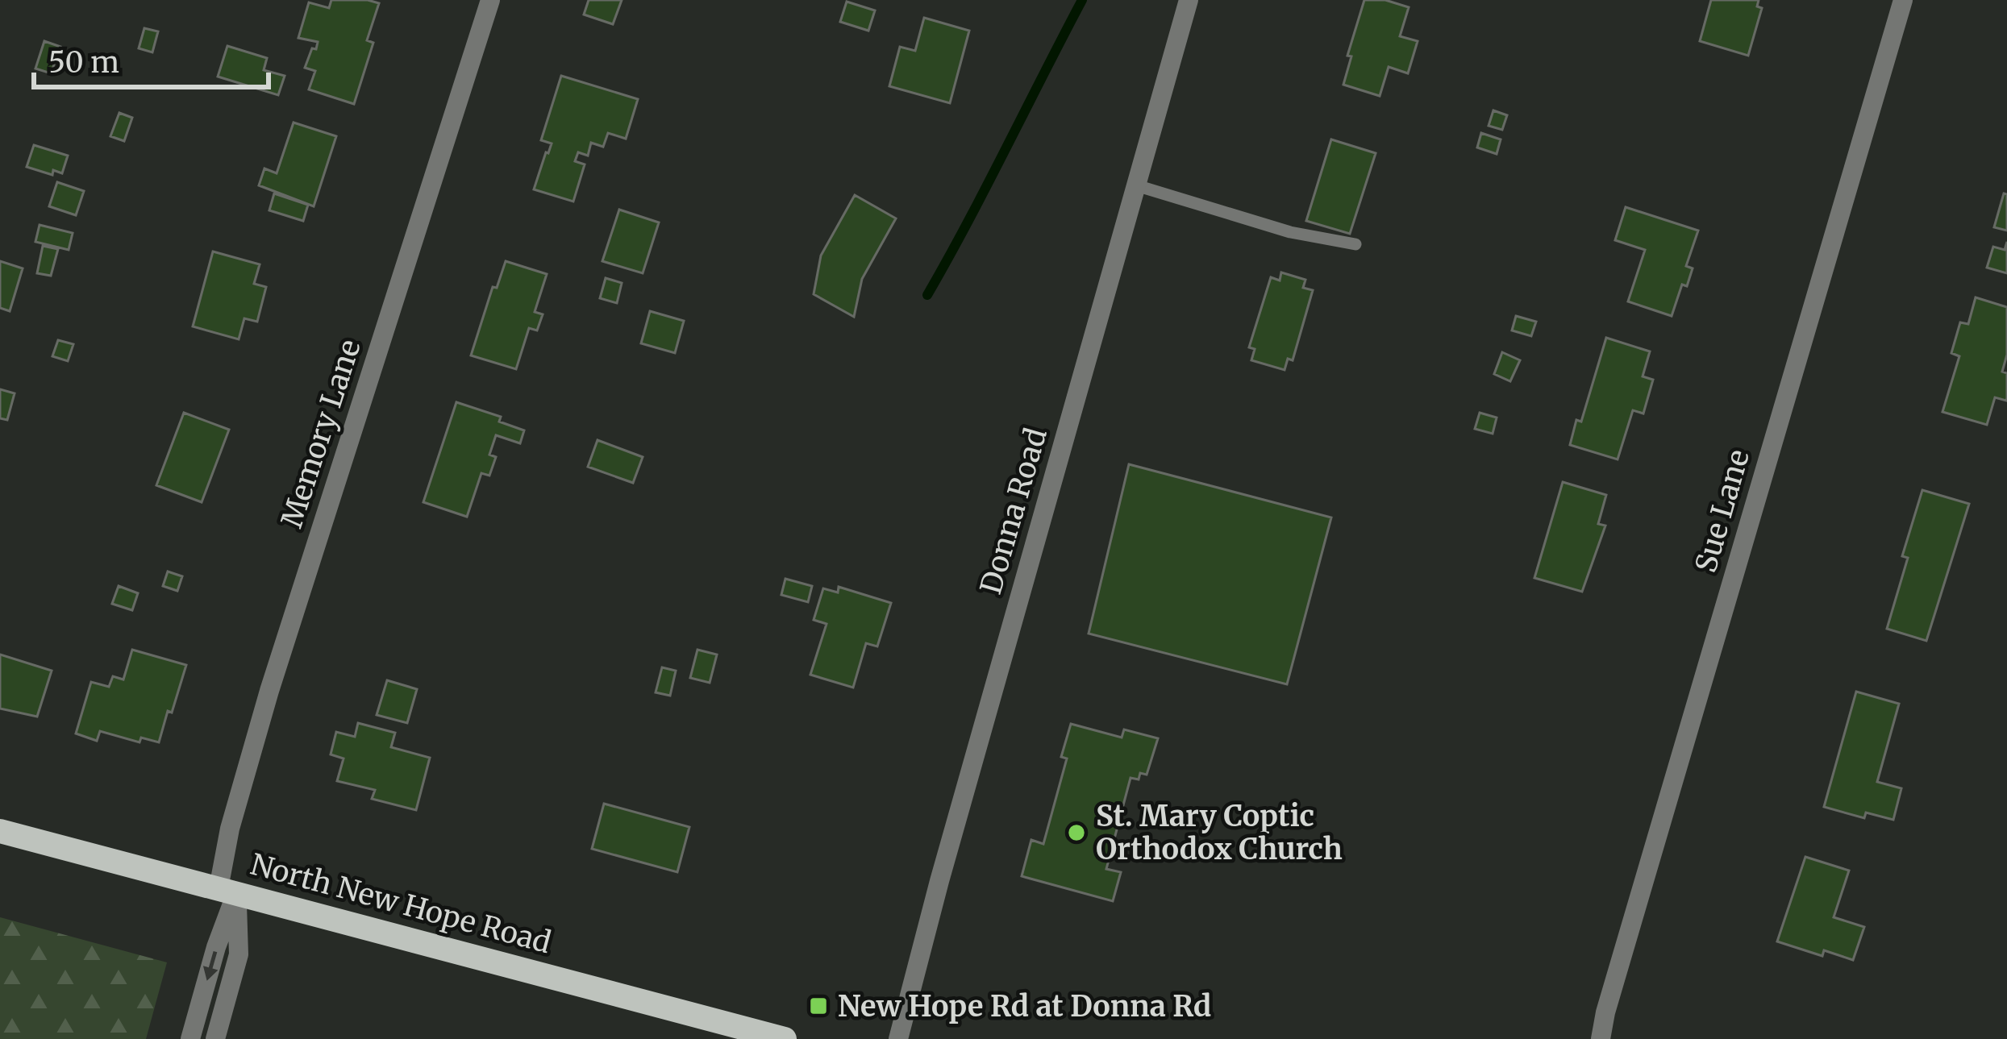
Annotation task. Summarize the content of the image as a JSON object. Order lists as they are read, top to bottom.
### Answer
{
  "streets": {
    "main road": ["North New Hope Road"],
    "street": ["Memory Lane", "Donna Road", "Sue Lane"]
  },
  "crossings": [
    ["Memory Lane", "North New Hope Road"]
  ],
  "places": {
    "other": ["St. Mary Coptic Orthodox Church"],
    "transit": ["New Hope Rd at Donna Rd"]
  },
  "scale_bar": "50 m"
}
